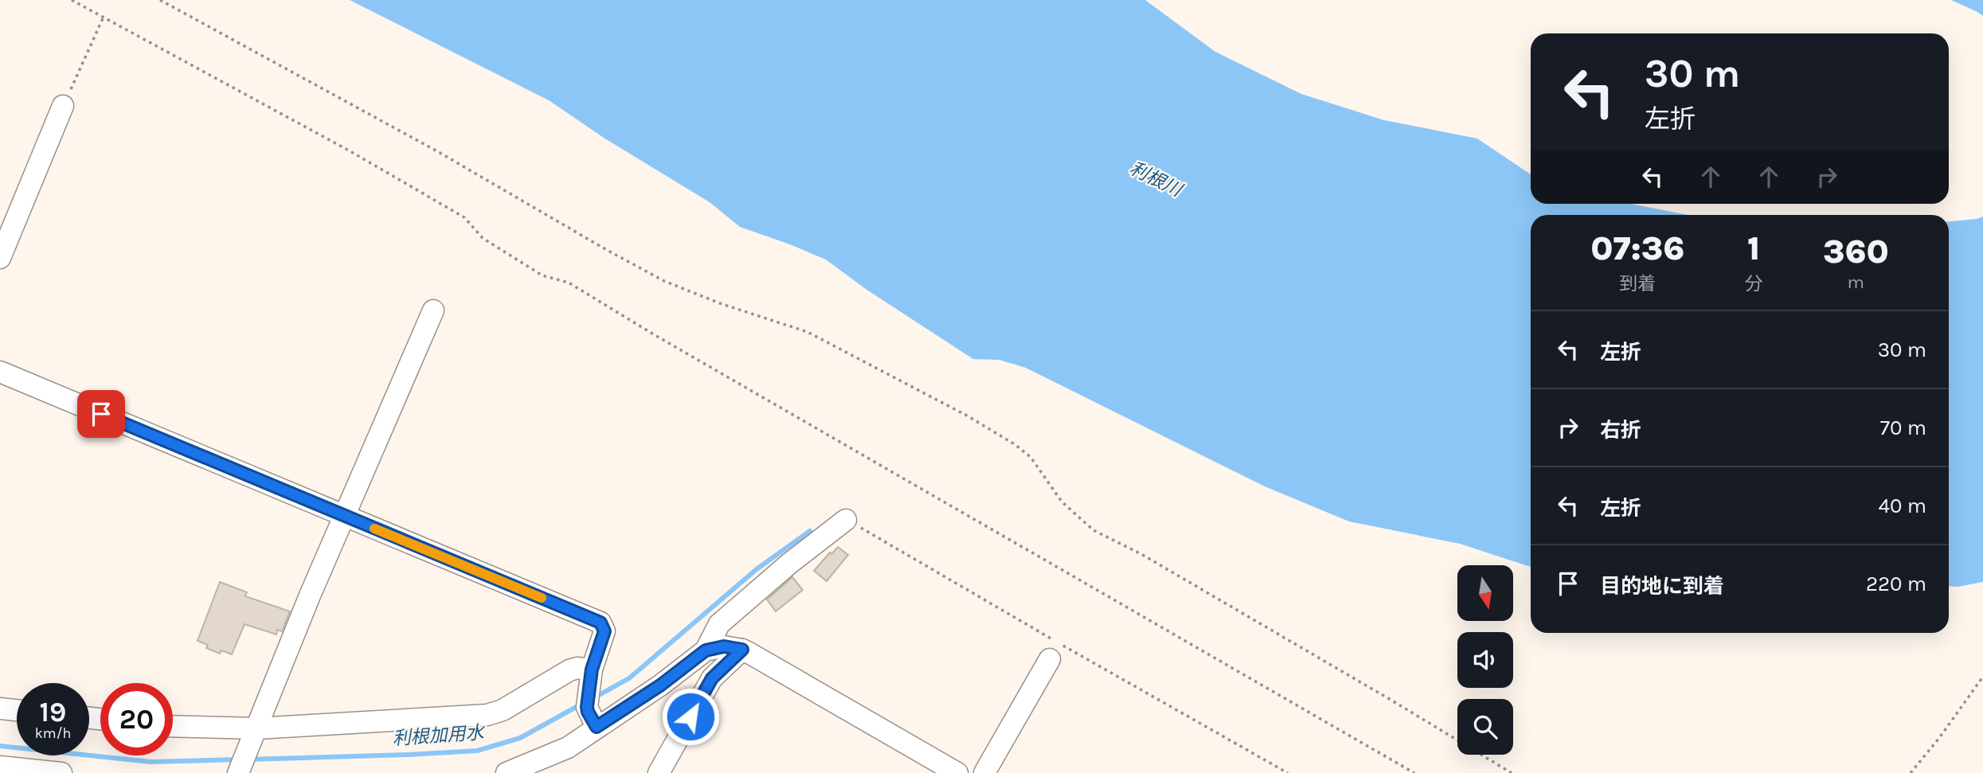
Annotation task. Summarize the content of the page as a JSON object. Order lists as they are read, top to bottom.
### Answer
{
  "water": ["利根川", "利根加用水"],
  "north": "bottom",
  "page": {
    "turn": ["30 m", "左折"],
    "eta": [
      "07:36",
      "到着",
      "1",
      "分",
      "360",
      "m"
    ],
    "list": [
      {
        "name": "左折",
        "value": "30 m"
      },
      {
        "name": "右折",
        "value": "70 m"
      },
      {
        "name": "左折",
        "value": "40 m"
      },
      {
        "name": "目的地に到着",
        "value": "220 m"
      }
    ],
    "speed": "19 km/h",
    "limit": "20"
  }
}
